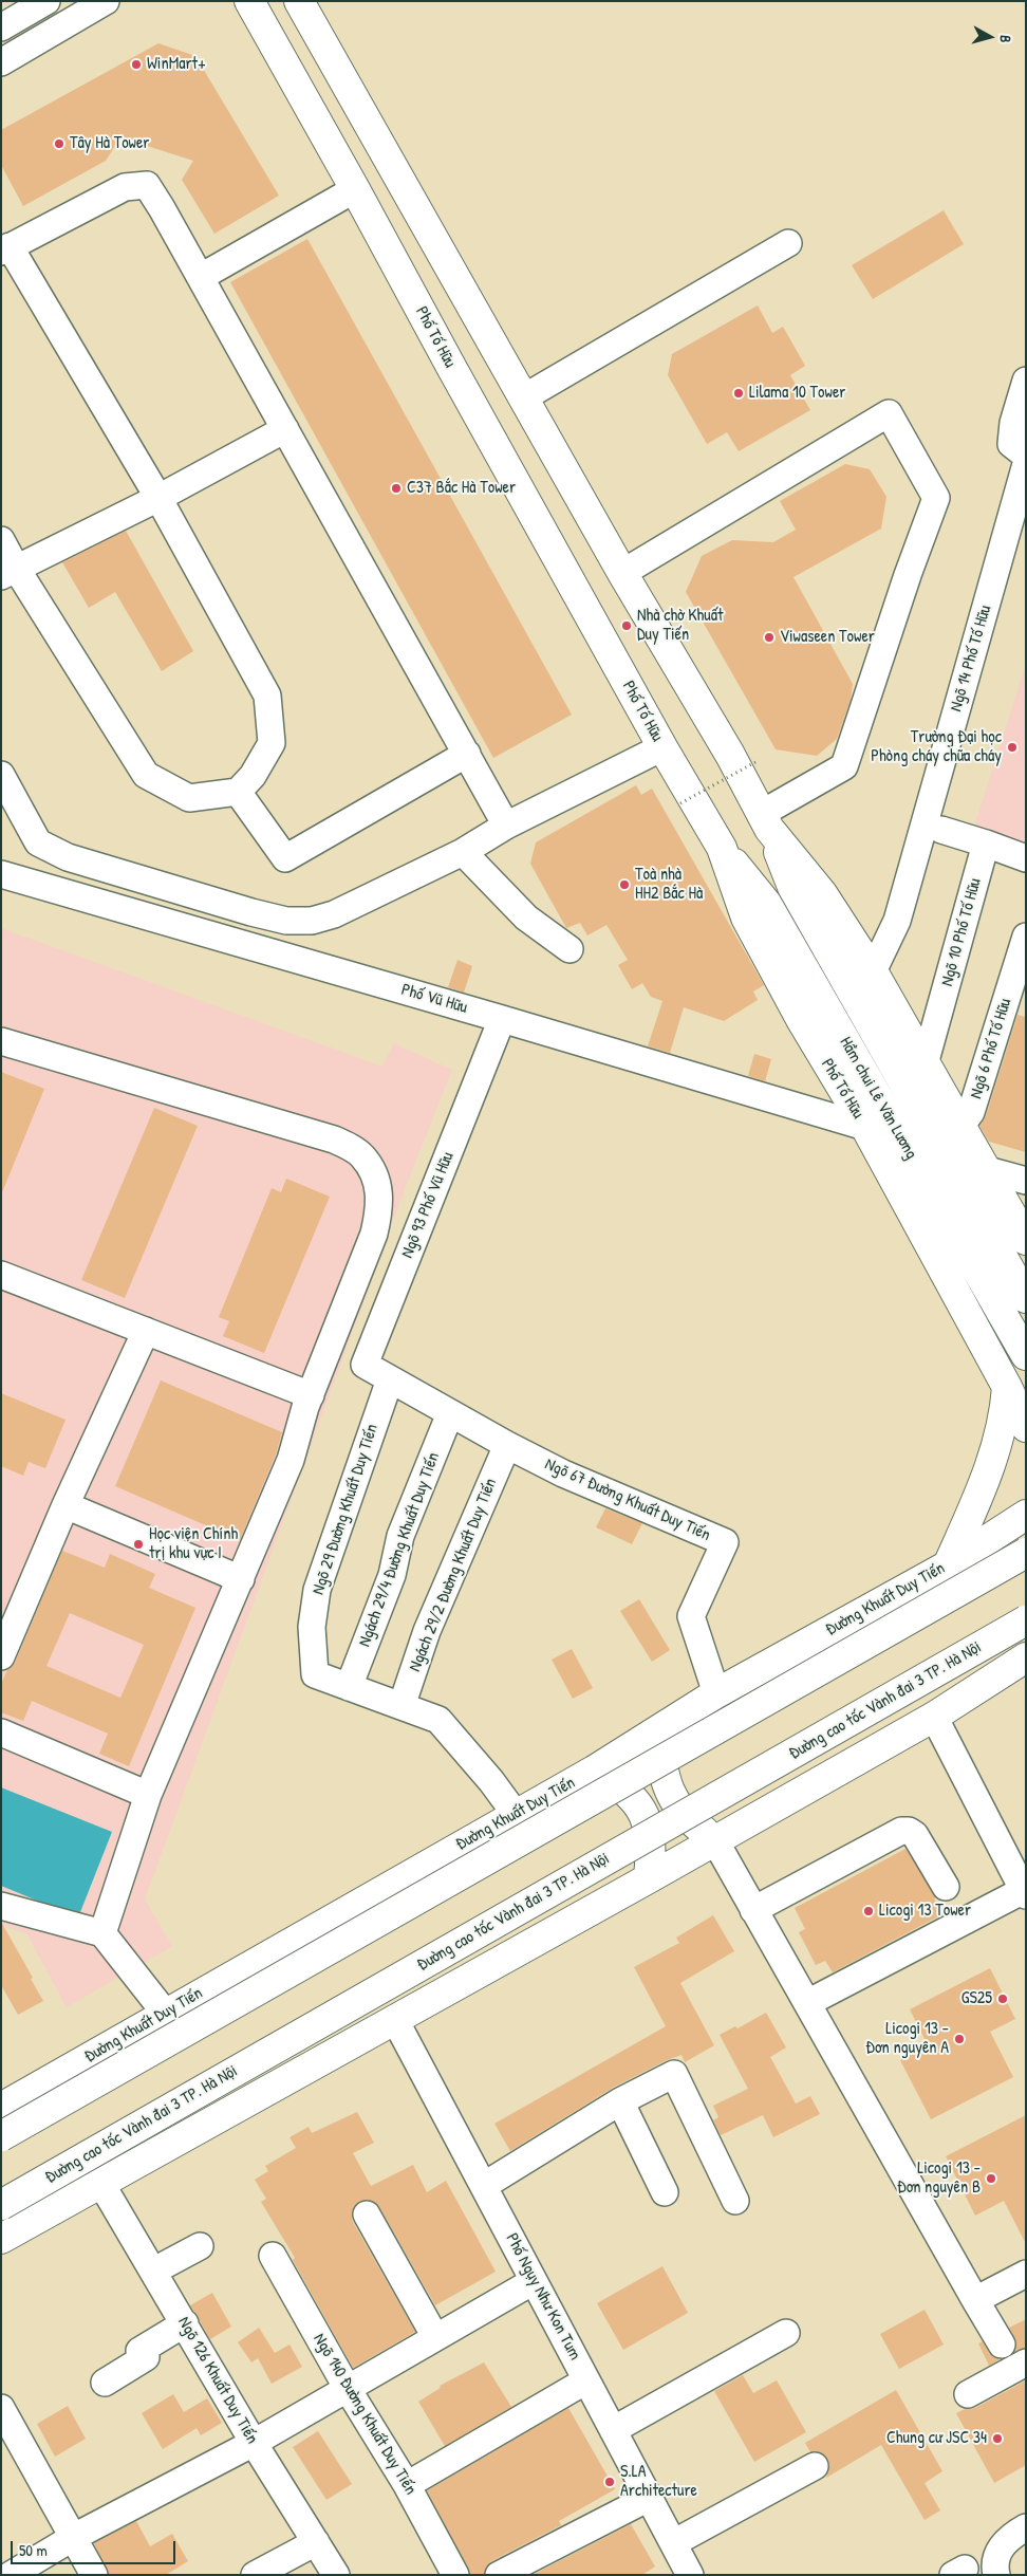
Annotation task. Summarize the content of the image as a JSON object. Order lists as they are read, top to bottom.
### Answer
{
  "streets": {
    "main road": [
      "Phố Tố Hữu",
      "Hầm chui Lê Văn Lương",
      "Đường Khuất Duy Tiến",
      "Đường cao tốc Vành đai 3 TP. Hà Nội"
    ],
    "street": [
      "Ngõ 14 Phố Tố Hữu",
      "Ngõ 10 Phố Tố Hữu",
      "Phố Vũ Hữu",
      "Ngõ 6 Phố Tố Hữu",
      "Ngõ 93 Phố Vũ Hữu",
      "Ngõ 67 Đường Khuất Duy Tiến",
      "Ngõ 29 Đường Khuất Duy Tiến",
      "Ngách 29/4 Đường Khuất Duy Tiến",
      "Ngách 29/2 Đường Khuất Duy Tiến",
      "Phố Ngụy Như Kon Tum",
      "Ngõ 126 Khuất Duy Tiến",
      "Ngõ 140 Đường Khuất Duy Tiến"
    ]
  },
  "crossings": [
    ["Phố Tố Hữu", "Phố Vũ Hữu"],
    ["Phố Tố Hữu", "Hầm chui Lê Văn Lương"],
    ["Phố Vũ Hữu", "Ngõ 93 Phố Vũ Hữu"],
    ["Ngõ 93 Phố Vũ Hữu", "Ngõ 67 Đường Khuất Duy Tiến"],
    ["Ngõ 93 Phố Vũ Hữu", "Ngõ 29 Đường Khuất Duy Tiến"],
    ["Ngõ 67 Đường Khuất Duy Tiến", "Ngõ 29 Đường Khuất Duy Tiến"],
    ["Ngõ 67 Đường Khuất Duy Tiến", "Ngách 29/4 Đường Khuất Duy Tiến"],
    ["Ngõ 67 Đường Khuất Duy Tiến", "Ngách 29/2 Đường Khuất Duy Tiến"],
    ["Ngõ 67 Đường Khuất Duy Tiến", "Đường Khuất Duy Tiến"],
    ["Ngõ 29 Đường Khuất Duy Tiến", "Ngách 29/4 Đường Khuất Duy Tiến"],
    ["Ngõ 29 Đường Khuất Duy Tiến", "Ngách 29/2 Đường Khuất Duy Tiến"],
    ["Ngõ 29 Đường Khuất Duy Tiến", "Đường Khuất Duy Tiến"]
  ],
  "places": [
    "WinMart+",
    "Tây Hà Tower",
    "Lilama 10 Tower",
    "C37 Bắc Hà Tower",
    "Nhà chờ Khuất Duy Tiến",
    "Viwaseen Tower",
    "Trường Đại học Phòng cháy chữa cháy",
    "Toà nhà HH2 Bắc Hà",
    "Học viện Chính trị khu vực I",
    "Licogi 13 Tower",
    "GS25",
    "Licogi 13 - Đơn nguyên A",
    "Licogi 13 - Đơn nguyên B",
    "Chung cư JSC 34",
    "S.LA Architecture"
  ],
  "scale_bar": "50 m",
  "north": "right"
}
